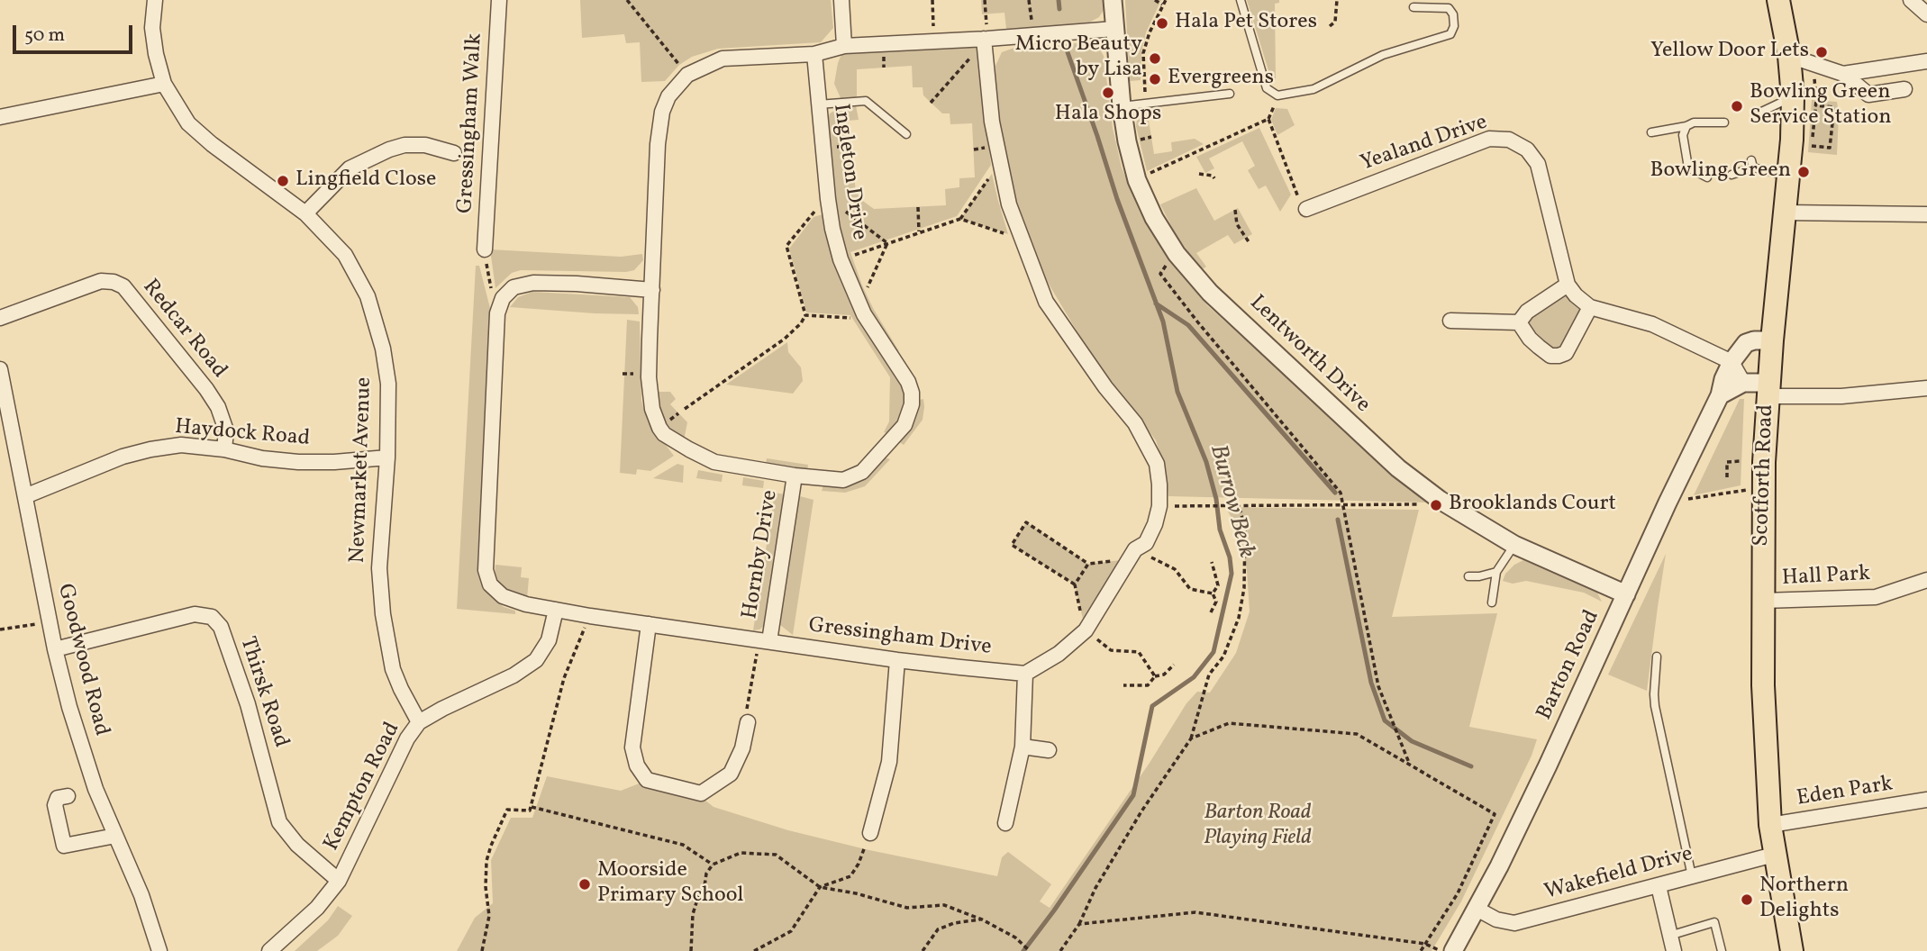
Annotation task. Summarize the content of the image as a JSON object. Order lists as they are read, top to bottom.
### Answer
{
  "streets": {
    "main road": ["Scotforth Road"],
    "street": [
      "Gressingham Walk",
      "Yealand Drive",
      "Ingleton Drive",
      "Redcar Road",
      "Lentworth Drive",
      "Haydock Road",
      "Newmarket Avenue",
      "Hornby Drive",
      "Hall Park",
      "Gressingham Drive",
      "Goodwood Road",
      "Barton Road",
      "Thirsk Road",
      "Kempton Road",
      "Eden Park",
      "Wakefield Drive"
    ]
  },
  "crossings": [
    ["Ingleton Drive", "Hornby Drive"],
    ["Ingleton Drive", "Gressingham Drive"],
    ["Redcar Road", "Haydock Road"],
    ["Lentworth Drive", "Barton Road"],
    ["Haydock Road", "Newmarket Avenue"],
    ["Haydock Road", "Goodwood Road"],
    ["Newmarket Avenue", "Kempton Road"],
    ["Scotforth Road", "Hall Park"],
    ["Scotforth Road", "Barton Road"],
    ["Scotforth Road", "Eden Park"],
    ["Scotforth Road", "Wakefield Drive"],
    ["Hornby Drive", "Gressingham Drive"],
    ["Gressingham Drive", "Kempton Road"],
    ["Goodwood Road", "Thirsk Road"],
    ["Barton Road", "Wakefield Drive"],
    ["Thirsk Road", "Kempton Road"]
  ],
  "water": ["Burrow Beck"],
  "parks": ["Barton Road Playing Field"],
  "places": [
    "Hala Pet Stores",
    "Yellow Door Lets",
    "Micro Beauty by Lisa",
    "Evergreens",
    "Hala Shops",
    "Bowling Green Service Station",
    "Bowling Green",
    "Lingfield Close",
    "Brooklands Court",
    "Moorside Primary School",
    "Northern Delights"
  ],
  "scale_bar": "50 m"
}
